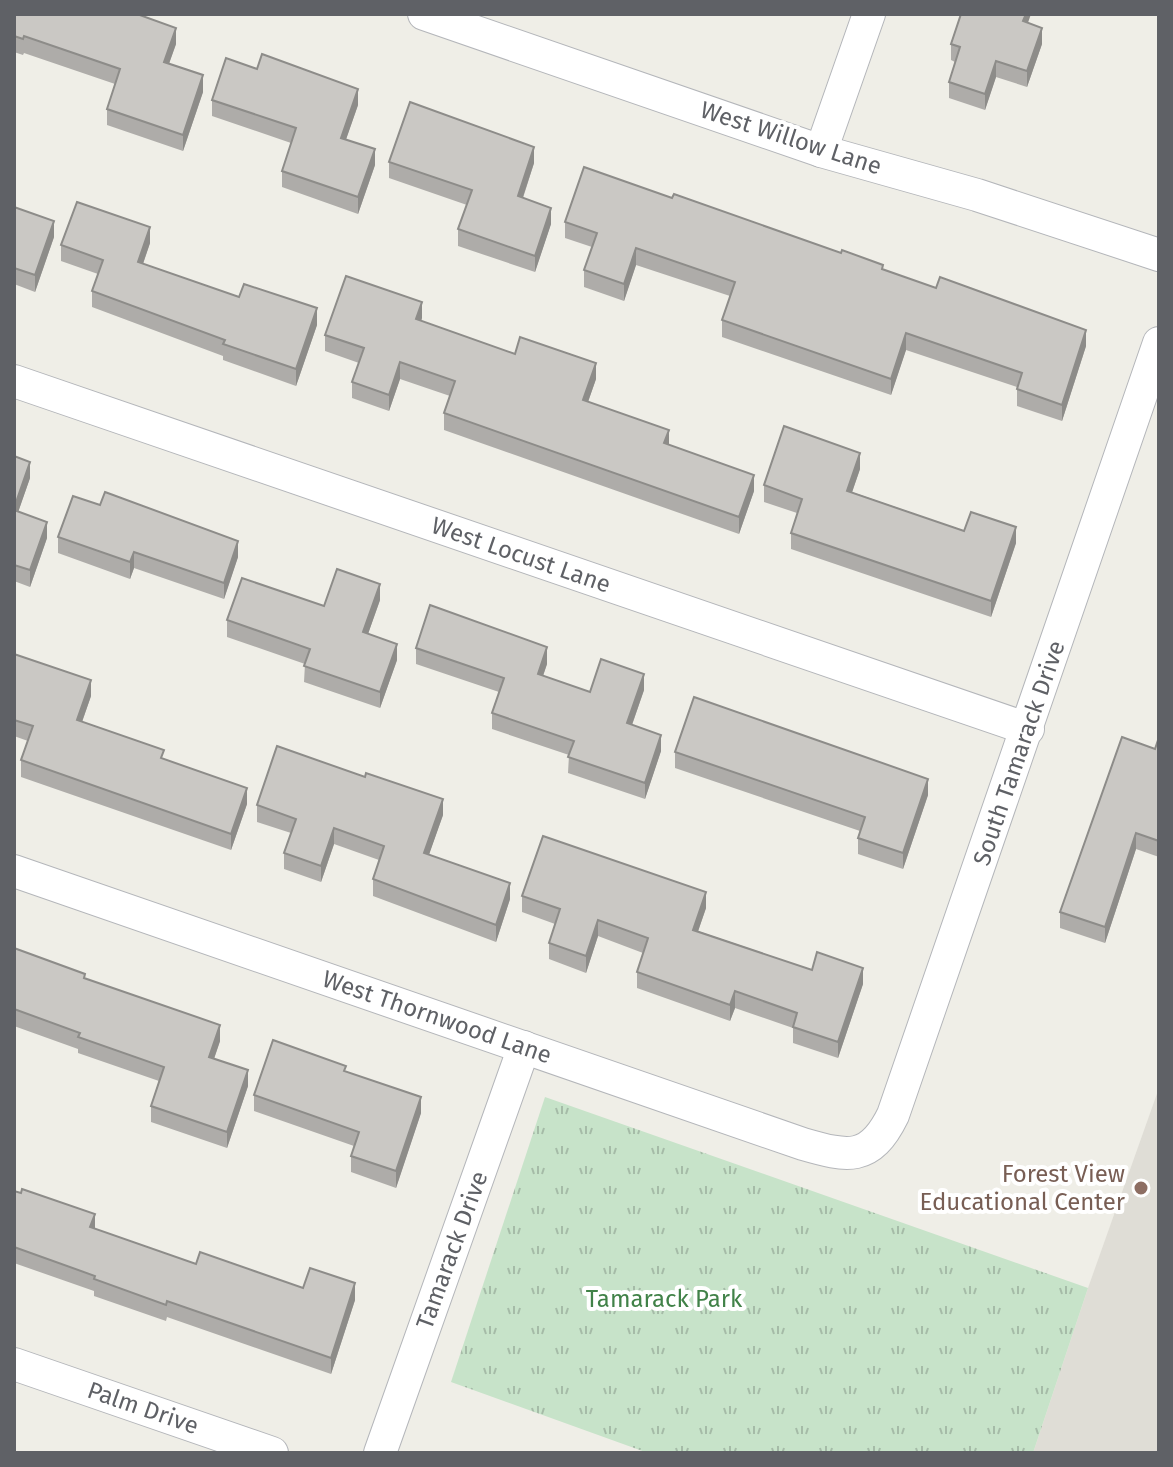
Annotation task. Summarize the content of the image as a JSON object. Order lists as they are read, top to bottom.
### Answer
{
  "streets": {
    "street": [
      "West Willow Lane",
      "West Locust Lane",
      "South Tamarack Drive",
      "West Thornwood Lane",
      "Tamarack Drive",
      "Palm Drive"
    ]
  },
  "crossings": [
    ["West Locust Lane", "South Tamarack Drive"],
    ["South Tamarack Drive", "West Thornwood Lane"],
    ["West Thornwood Lane", "Tamarack Drive"]
  ],
  "parks": ["Tamarack Park"],
  "places": ["Forest View Educational Center"]
}
